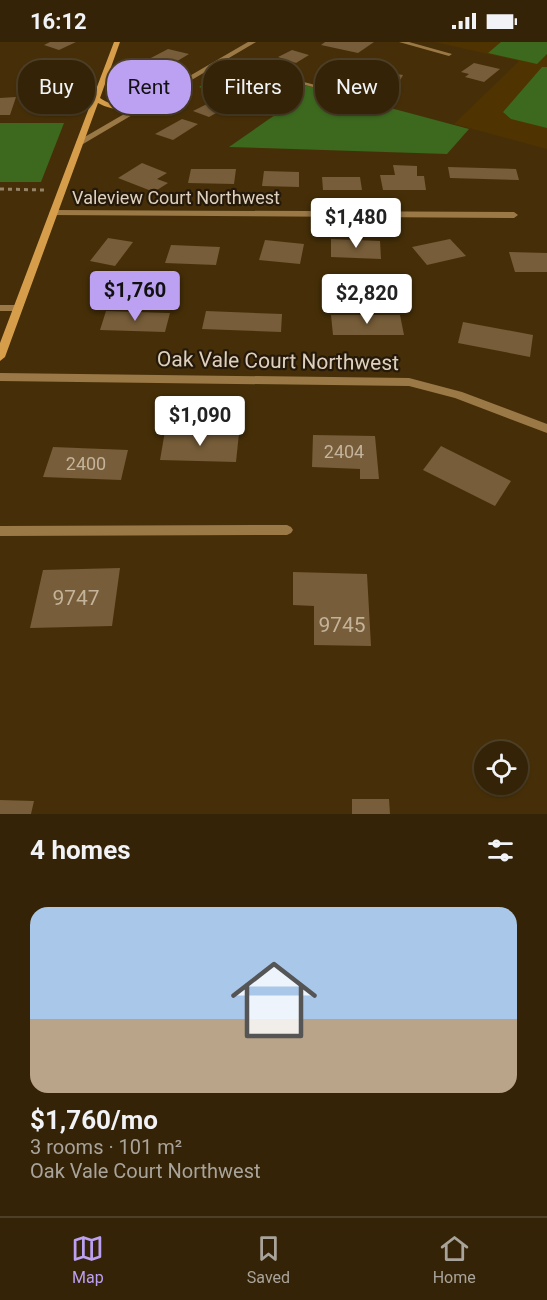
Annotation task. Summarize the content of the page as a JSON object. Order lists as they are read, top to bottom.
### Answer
{
  "streets": {
    "street": ["Valeview Court Northwest", "Oak Vale Court Northwest"]
  },
  "house_numbers": [
    "2404",
    "2400",
    "9747",
    "9745"
  ],
  "page": {
    "status": "16:12",
    "chip": [
      "Buy",
      "Rent",
      "Filters",
      "New"
    ],
    "price": [
      "$1,480",
      "$1,760",
      "$2,820",
      "$1,090"
    ],
    "heading": "4 homes",
    "list": [
      {
        "name": "$1,760/mo",
        "note": "3 rooms · 101 m² · Oak Vale Court Northwest"
      }
    ],
    "tabs": ["Map", "Saved", "Home"]
  }
}
